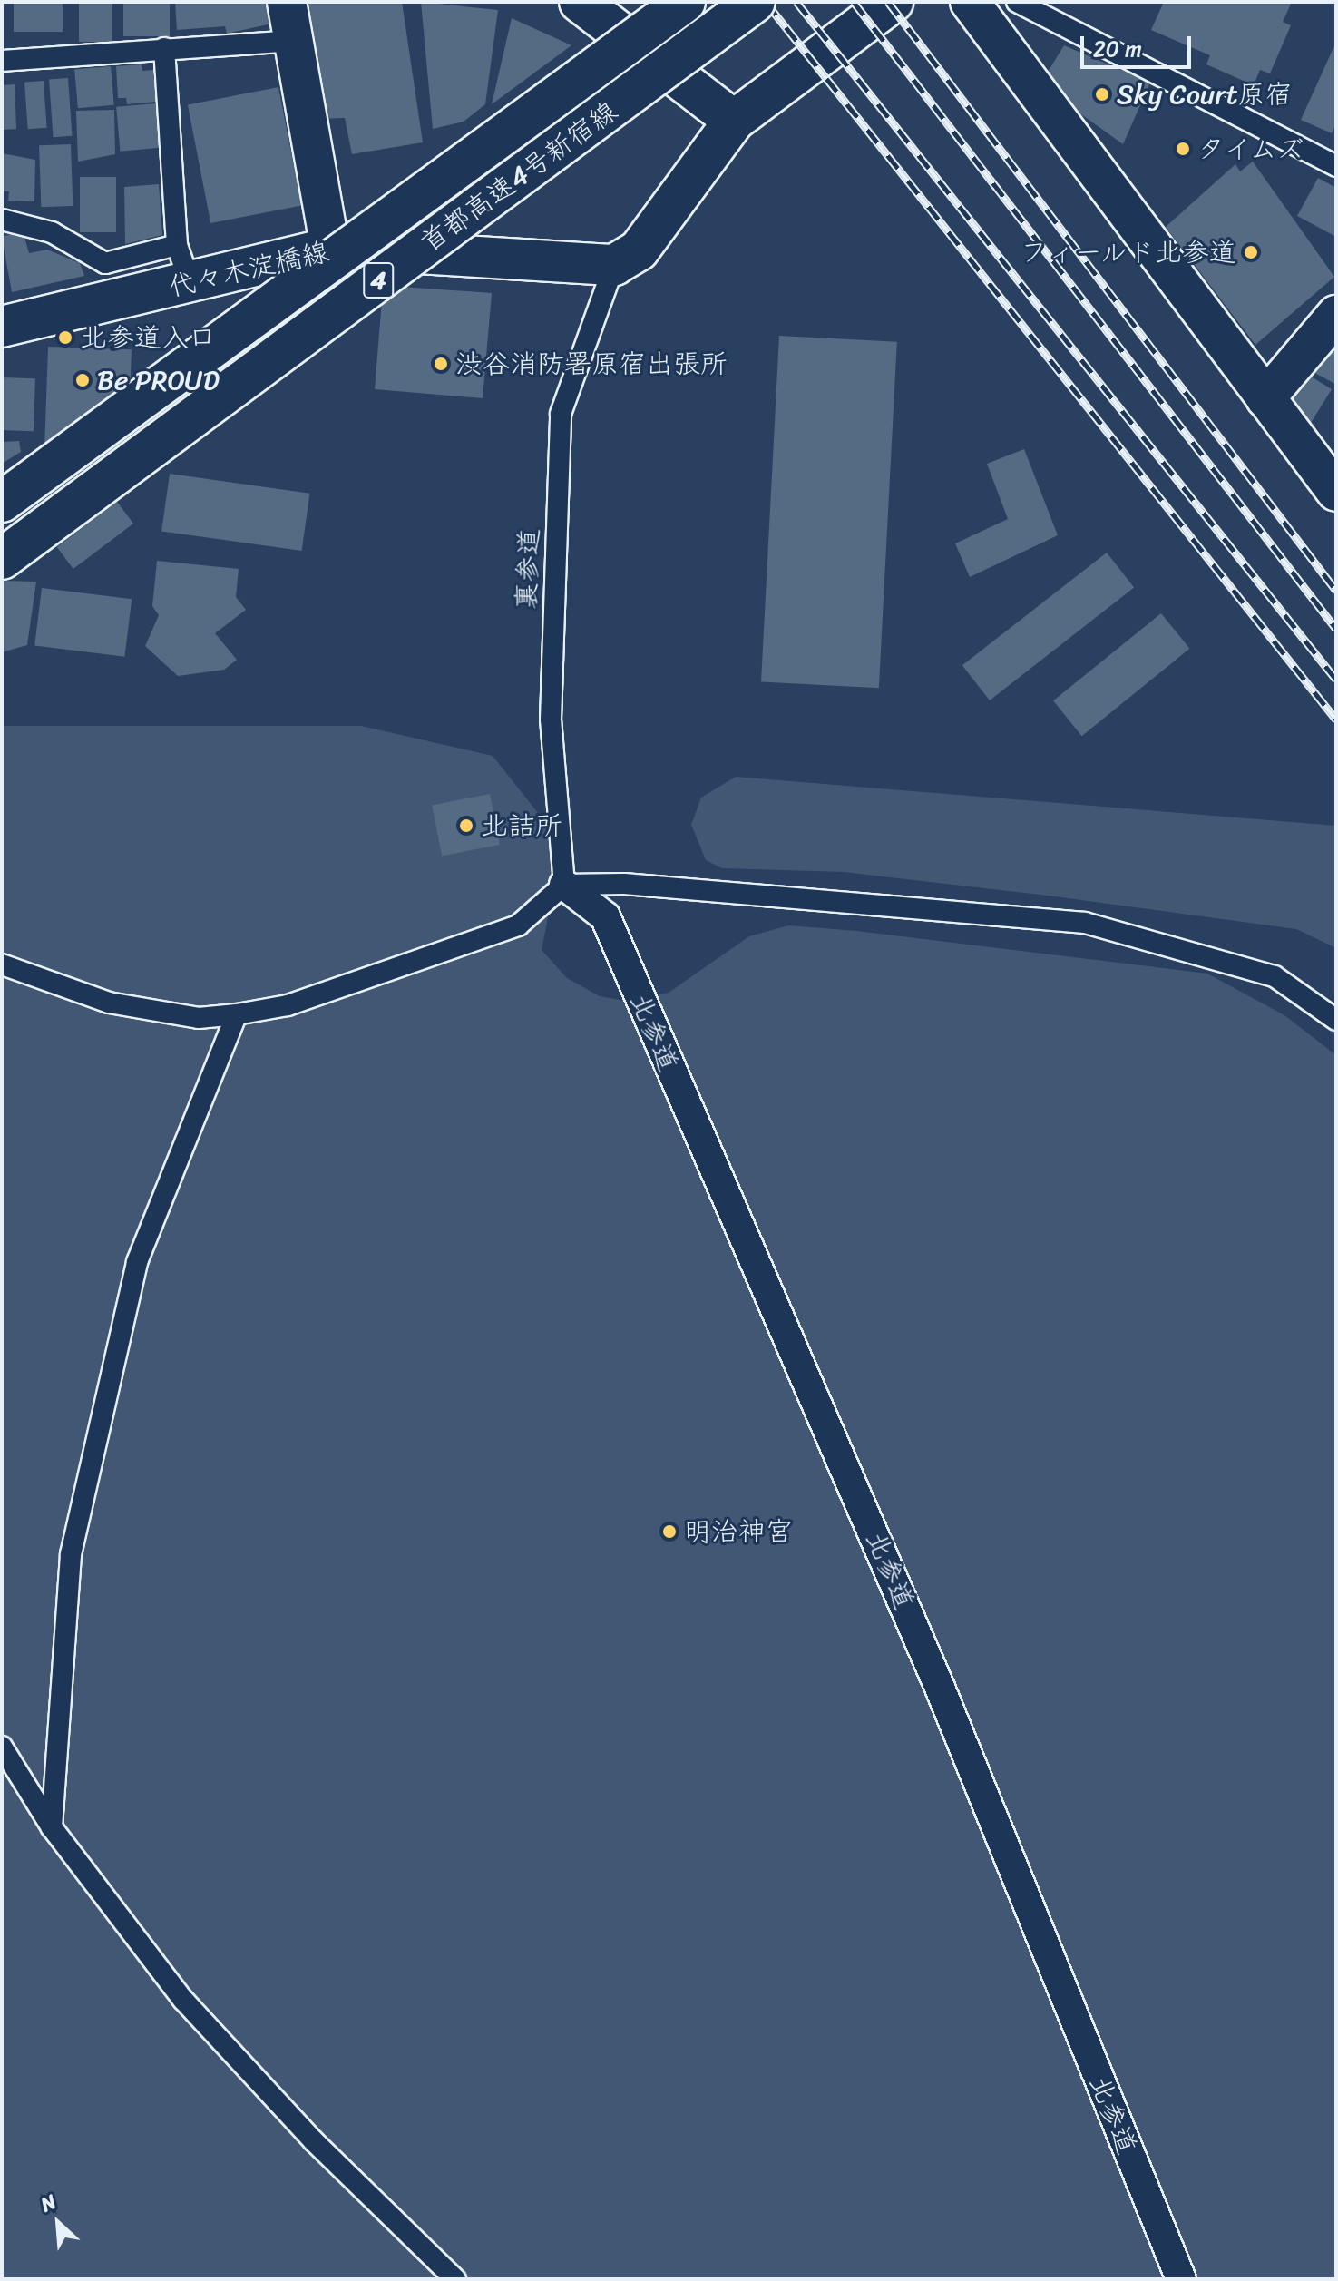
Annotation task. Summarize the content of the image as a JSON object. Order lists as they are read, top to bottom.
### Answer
{
  "streets": {
    "main road": ["首都高速4号新宿線", "代々木淀橋線", "4"],
    "street": ["北参道"],
    "lane": ["裏参道"]
  },
  "crossings": [
    ["代々木淀橋線", "裏参道"],
    ["裏参道", "北参道"]
  ],
  "places": [
    "Sky Court原宿",
    "タイムズ",
    "フィールド北参道",
    "北参道入口",
    "渋谷消防署原宿出張所",
    "Be PROUD",
    "北詰所",
    "明治神宮"
  ],
  "scale_bar": "20 m",
  "north": "top left"
}
